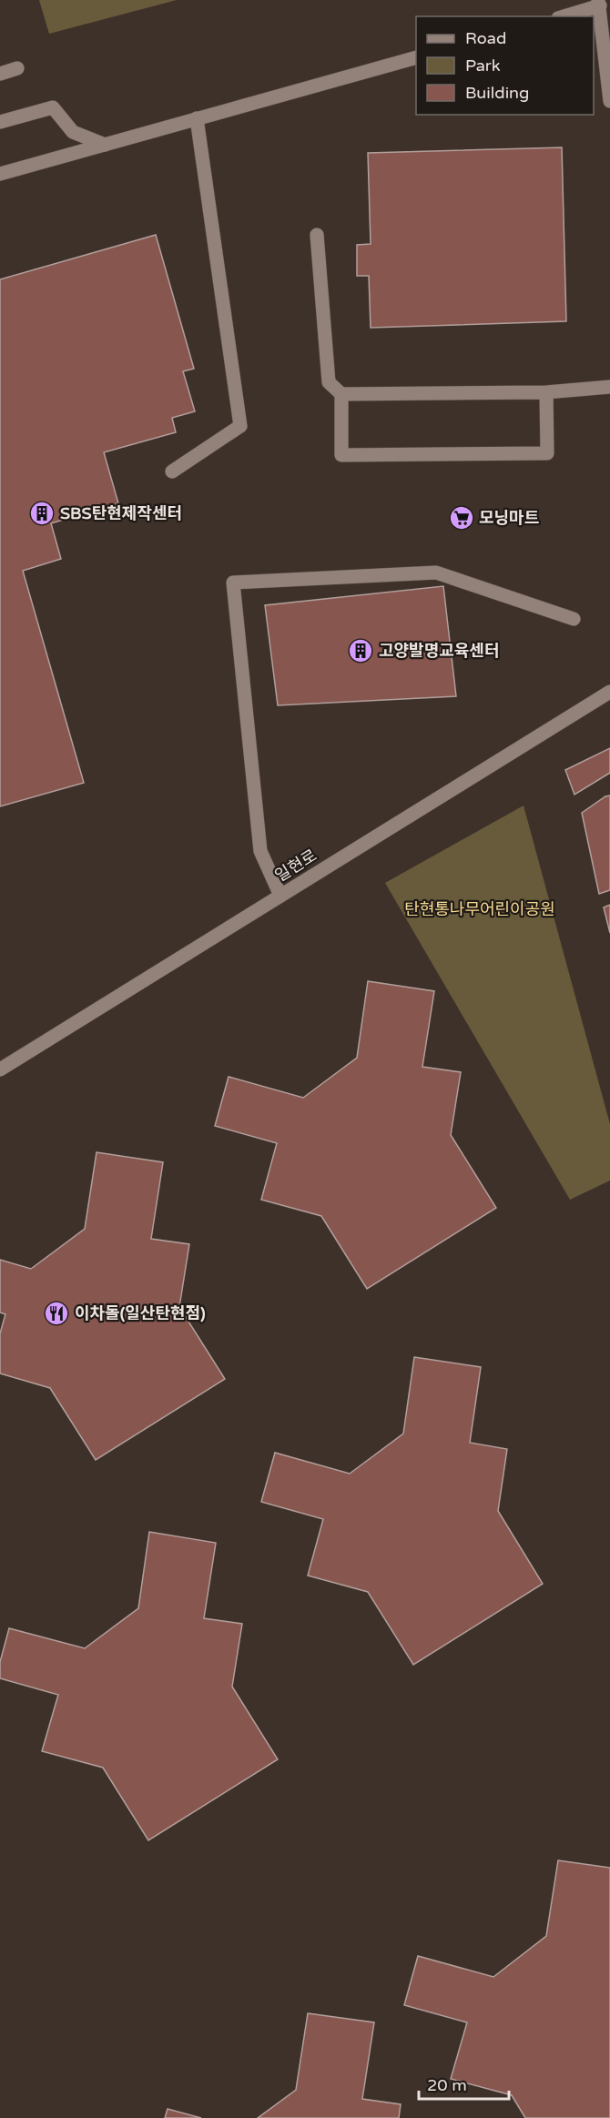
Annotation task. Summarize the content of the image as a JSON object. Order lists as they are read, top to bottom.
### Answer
{
  "streets": {
    "street": ["일현로"]
  },
  "parks": ["탄현통나무어린이공원"],
  "places": {
    "building": ["SBS탄현제작센터", "고양발명교육센터"],
    "supermarket": ["모닝마트"],
    "restaurant": ["이차돌(일산탄현점)"]
  },
  "legend": ["Road", "Park", "Building"],
  "scale_bar": "20 m"
}
